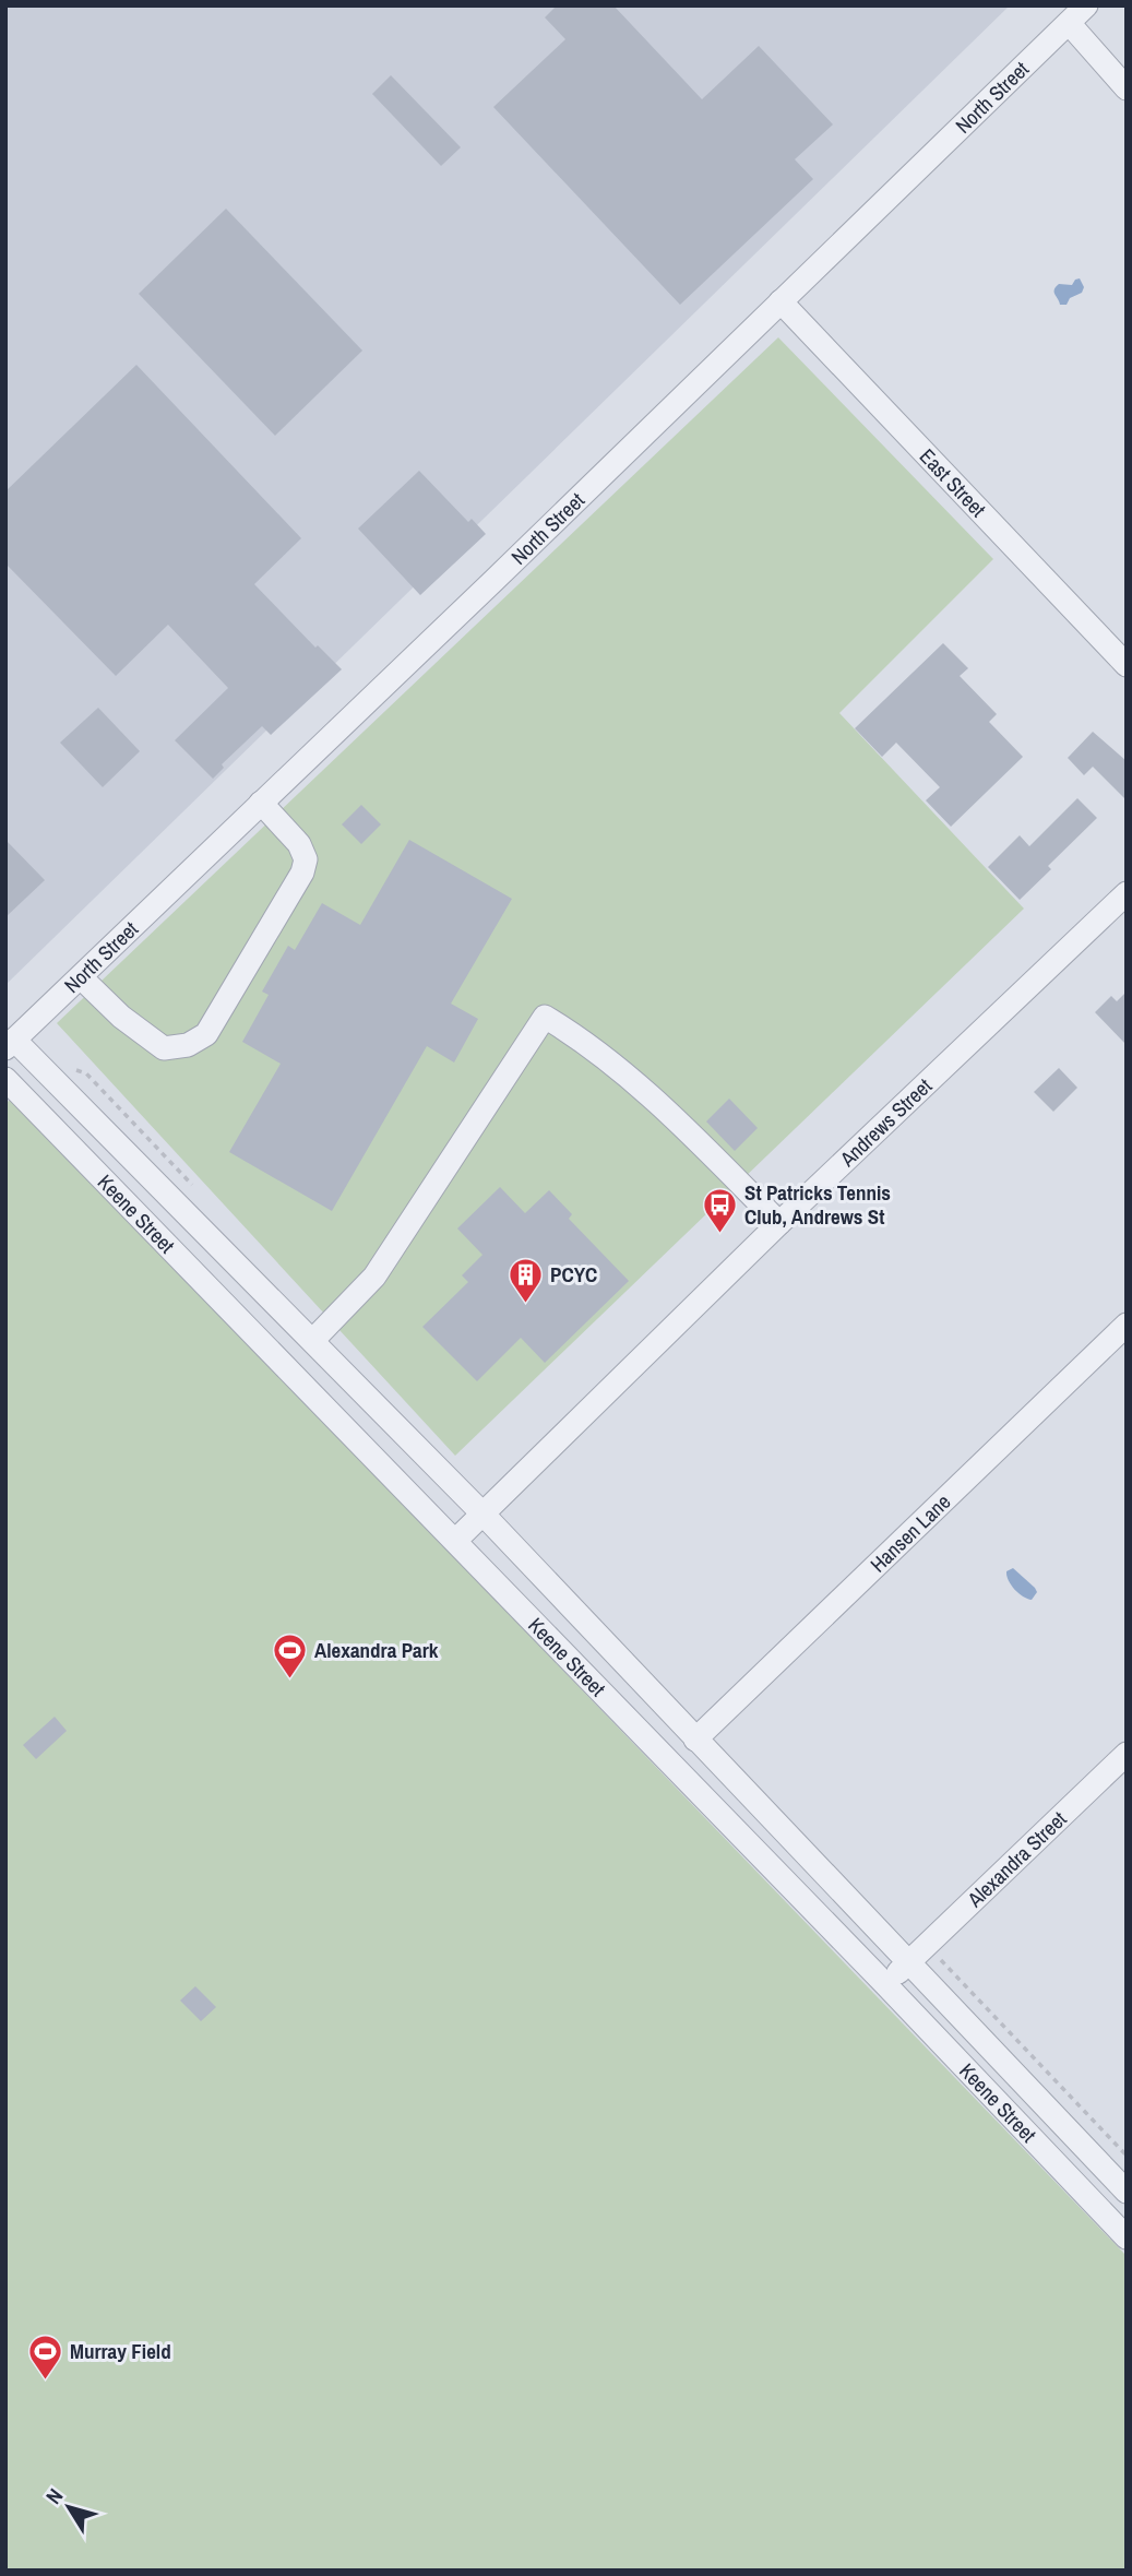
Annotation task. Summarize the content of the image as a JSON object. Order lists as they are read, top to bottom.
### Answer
{
  "streets": {
    "street": [
      "North Street",
      "East Street",
      "Andrews Street",
      "Keene Street",
      "Hansen Lane",
      "Alexandra Street"
    ]
  },
  "crossings": [
    ["North Street", "East Street"],
    ["North Street", "Keene Street"],
    ["Andrews Street", "Keene Street"],
    ["Keene Street", "Hansen Lane"],
    ["Keene Street", "Alexandra Street"]
  ],
  "places": {
    "bus stop": ["St Patricks Tennis Club, Andrews St"],
    "building": ["PCYC"],
    "sports": ["Alexandra Park", "Murray Field"]
  },
  "north": "top left"
}
